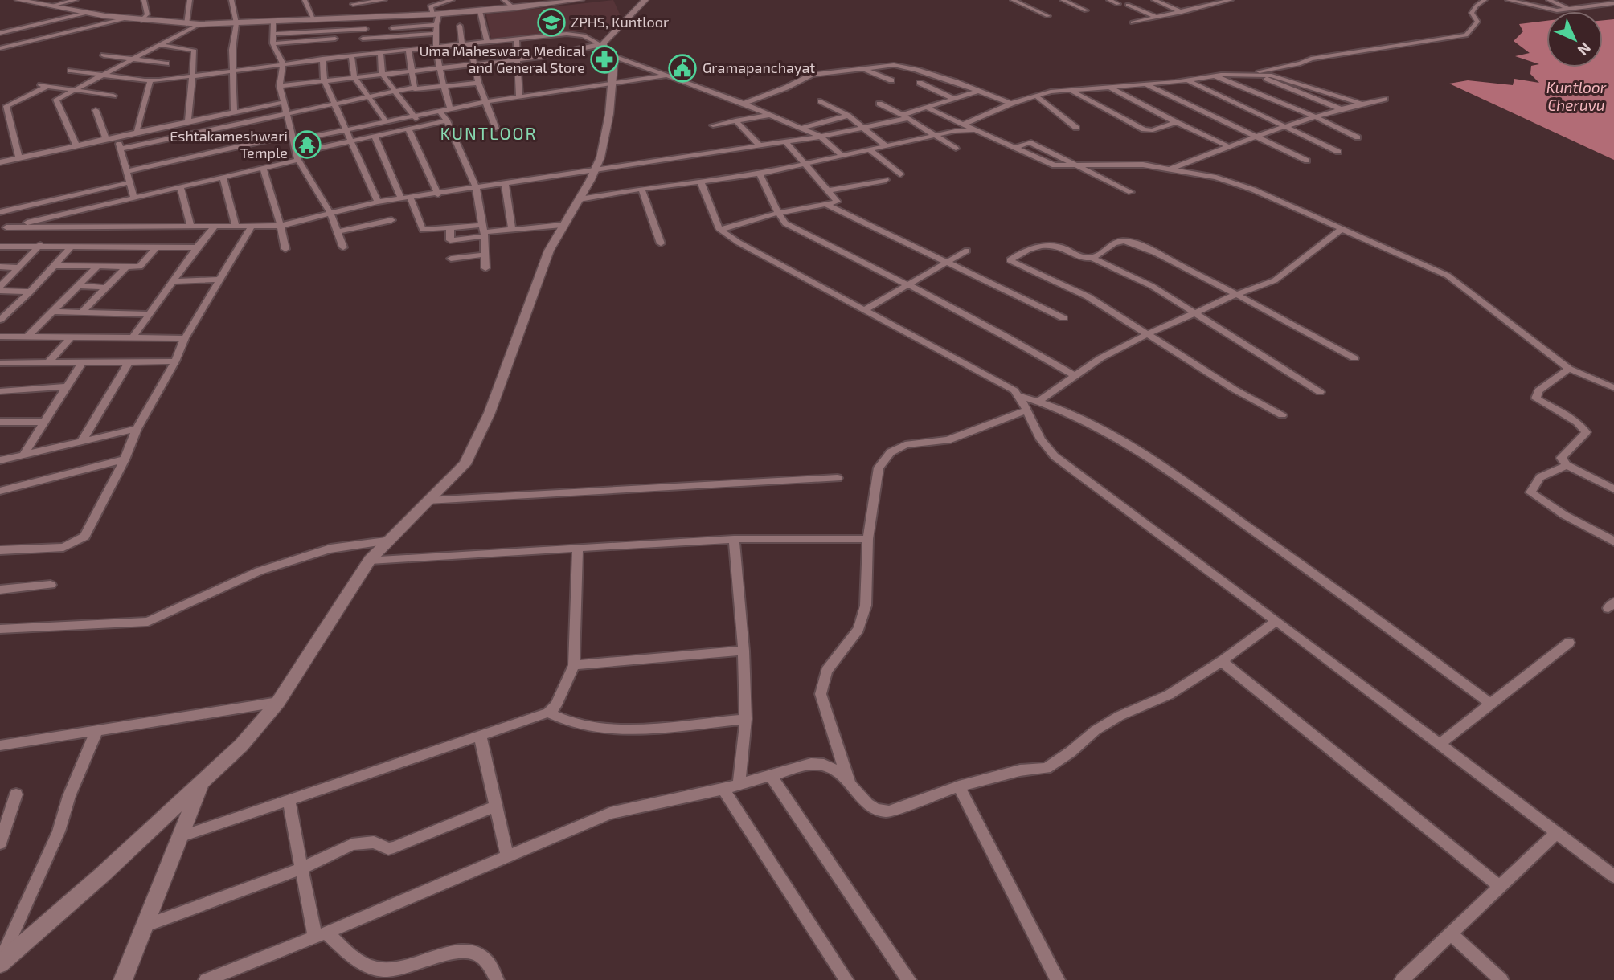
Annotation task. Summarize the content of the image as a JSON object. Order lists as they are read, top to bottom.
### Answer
{
  "districts": ["KUNTLOOR"],
  "water": ["Kuntloor Cheruvu"],
  "places": {
    "school or university": ["ZPHS, Kuntloor"],
    "pharmacy": ["Uma Maheswara Medical and General Store"],
    "public building": ["Gramapanchayat"],
    "temple": ["Eshtakameshwari Temple"]
  },
  "north": "bottom right"
}
